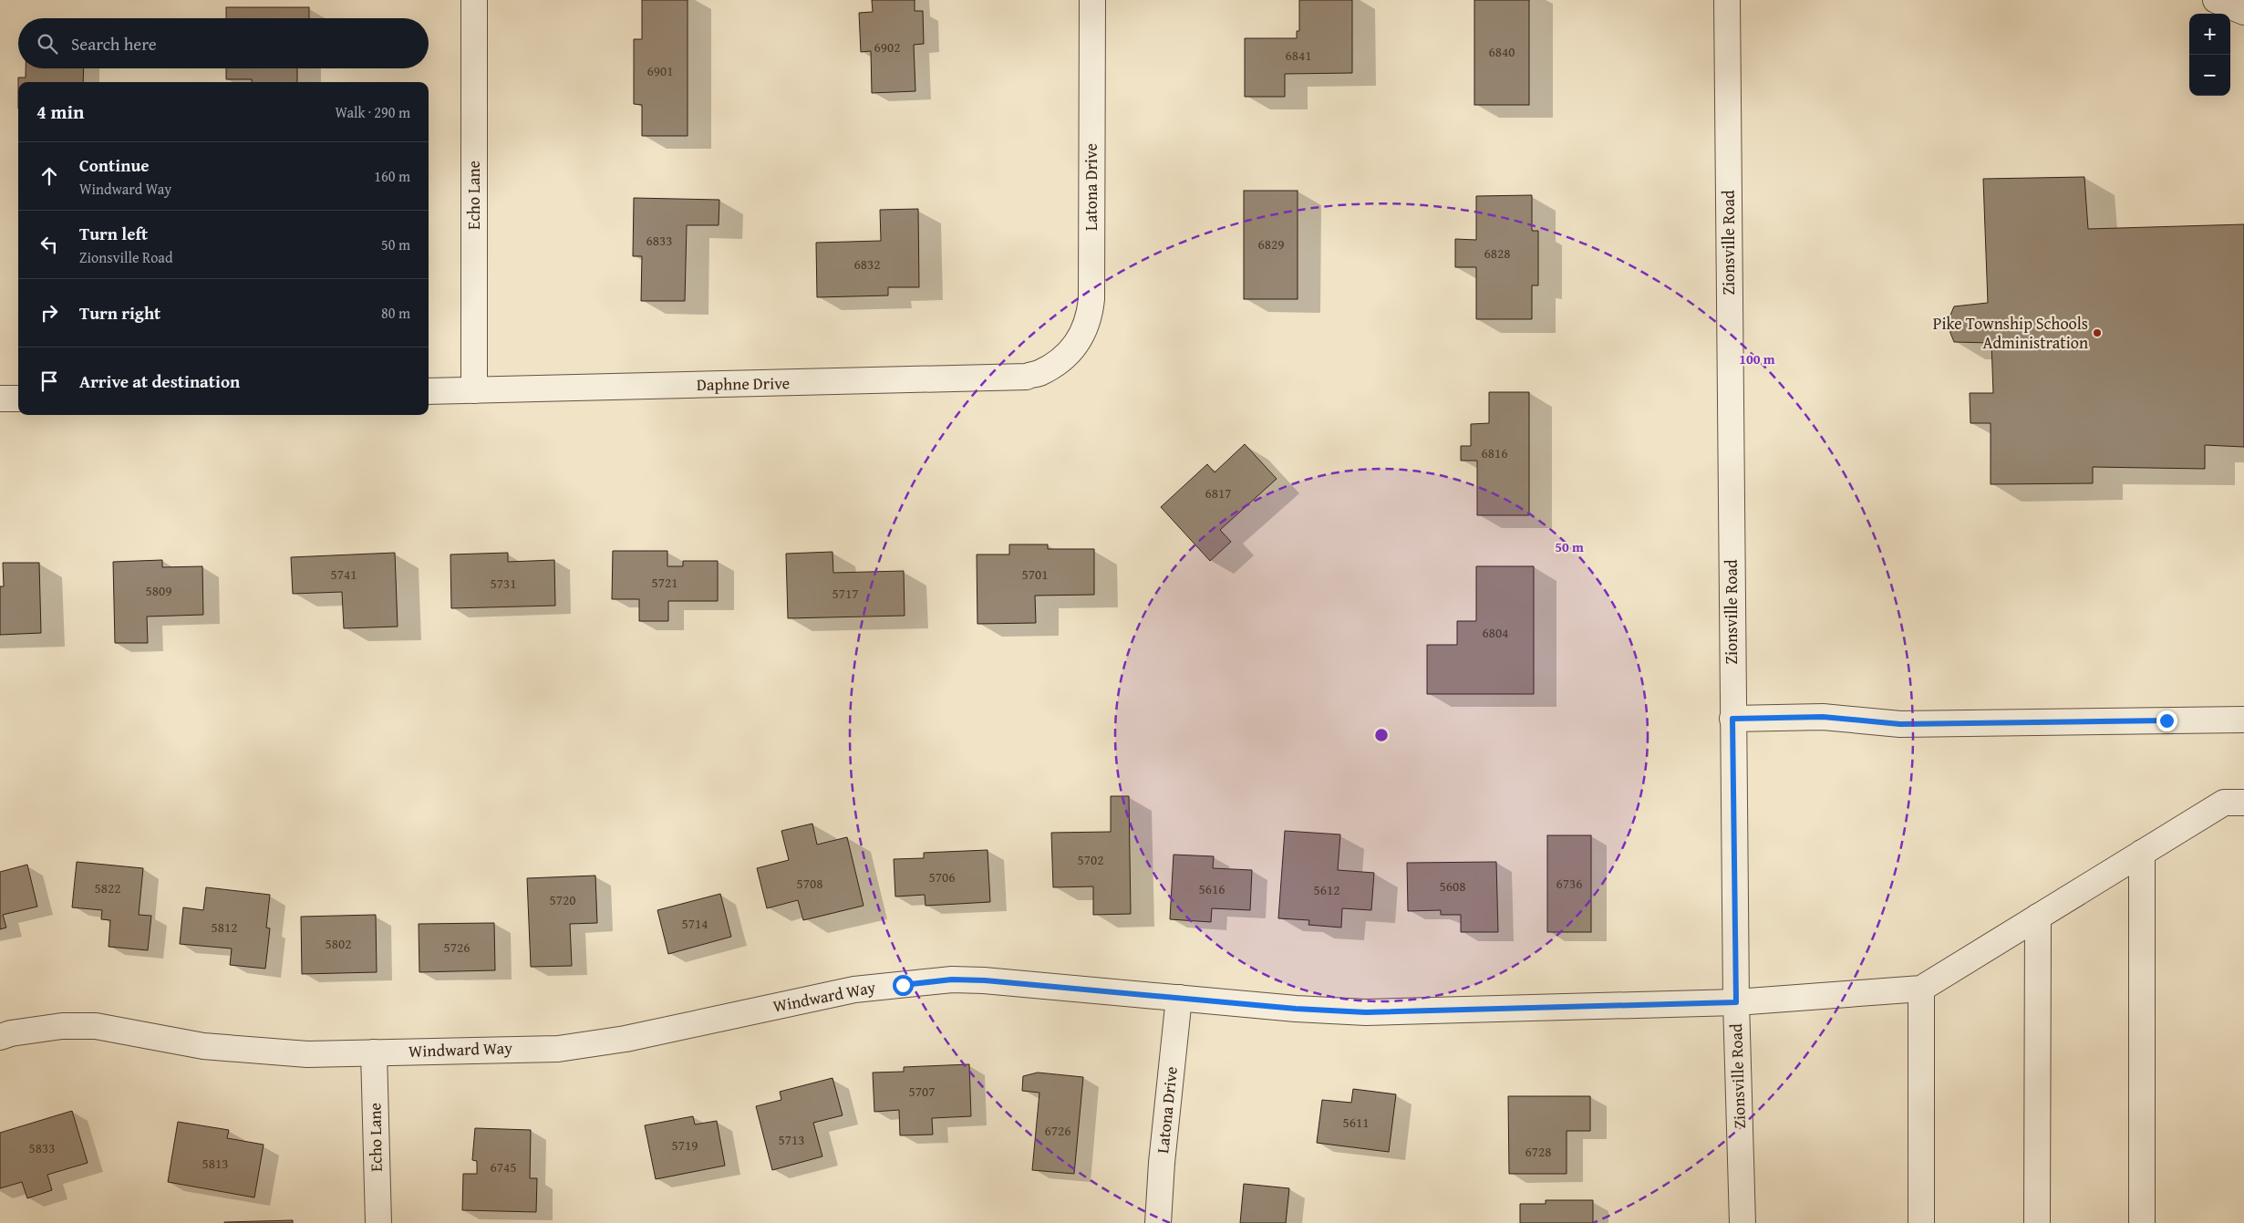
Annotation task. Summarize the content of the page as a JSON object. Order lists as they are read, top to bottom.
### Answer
{
  "streets": {
    "street": [
      "Latona Drive",
      "Echo Lane",
      "Zionsville Road",
      "Daphne Drive",
      "Windward Way"
    ]
  },
  "crossings": [
    ["Latona Drive", "Daphne Drive"],
    ["Latona Drive", "Windward Way"],
    ["Echo Lane", "Daphne Drive"],
    ["Echo Lane", "Windward Way"],
    ["Zionsville Road", "Windward Way"]
  ],
  "places": ["Pike Township Schools Administration"],
  "house_numbers": [
    "6902",
    "6840",
    "6841",
    "6901",
    "6833",
    "6829",
    "6828",
    "6832",
    "6816",
    "6817",
    "5741",
    "5701",
    "5721",
    "5731",
    "5809",
    "5717",
    "6804",
    "5702",
    "5706",
    "5708",
    "6736",
    "5608",
    "5822",
    "5616",
    "5612",
    "5720",
    "5714",
    "5812",
    "5802",
    "5726",
    "5707",
    "5611",
    "6726",
    "5713",
    "5719",
    "5833",
    "6728",
    "5813",
    "6745"
  ],
  "page": {
    "map_buttons": ["+", "−"],
    "search": "Search here",
    "heading": ["4 min", "Walk · 290 m"],
    "list": [
      ["Continue", "Windward Way", "160 m"],
      ["Turn left", "Zionsville Road", "50 m"],
      ["Turn right", "80 m"],
      "Arrive at destination"
    ]
  },
  "rings": ["100 m", "50 m"]
}
